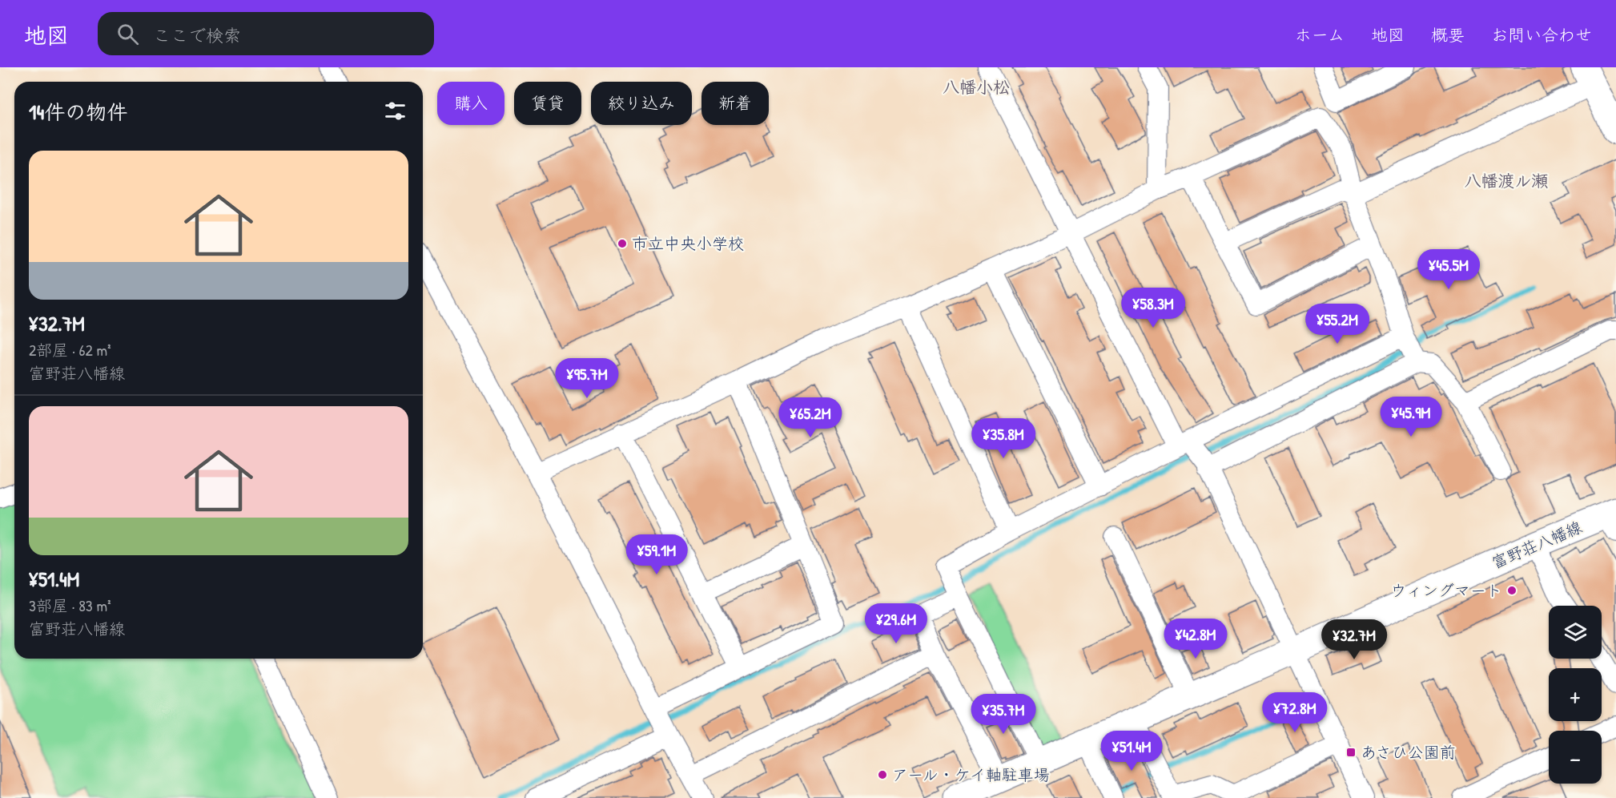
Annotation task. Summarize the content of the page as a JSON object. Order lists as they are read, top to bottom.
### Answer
{
  "streets": {
    "main road": ["富野荘八幡線"]
  },
  "districts": ["八幡小松", "八幡渡ル瀬"],
  "places": {
    "other": ["市立中央小学校", "ウィングマート", "アール・ケイ軸駐車場"],
    "transit": ["あさひ公園前"]
  },
  "page": {
    "header": "地図",
    "search": "ここで検索",
    "nav": [
      "ホーム",
      "地図",
      "概要",
      "お問い合わせ"
    ],
    "chip": [
      "購入",
      "賃貸",
      "絞り込み",
      "新着"
    ],
    "heading": "14件の物件",
    "list": [
      {
        "name": "¥32.7M",
        "note": "2部屋 · 62 m² · 富野荘八幡線"
      },
      {
        "name": "¥51.4M",
        "note": "3部屋 · 83 m² · 富野荘八幡線"
      }
    ],
    "price": [
      "¥45.5M",
      "¥58.3M",
      "¥55.2M",
      "¥95.7M",
      "¥45.9M",
      "¥65.2M",
      "¥35.8M",
      "¥59.1M",
      "¥29.6M",
      "¥42.8M",
      "¥32.7M",
      "¥72.8M",
      "¥35.7M",
      "¥51.4M"
    ],
    "map_buttons": ["+", "−"]
  }
}
